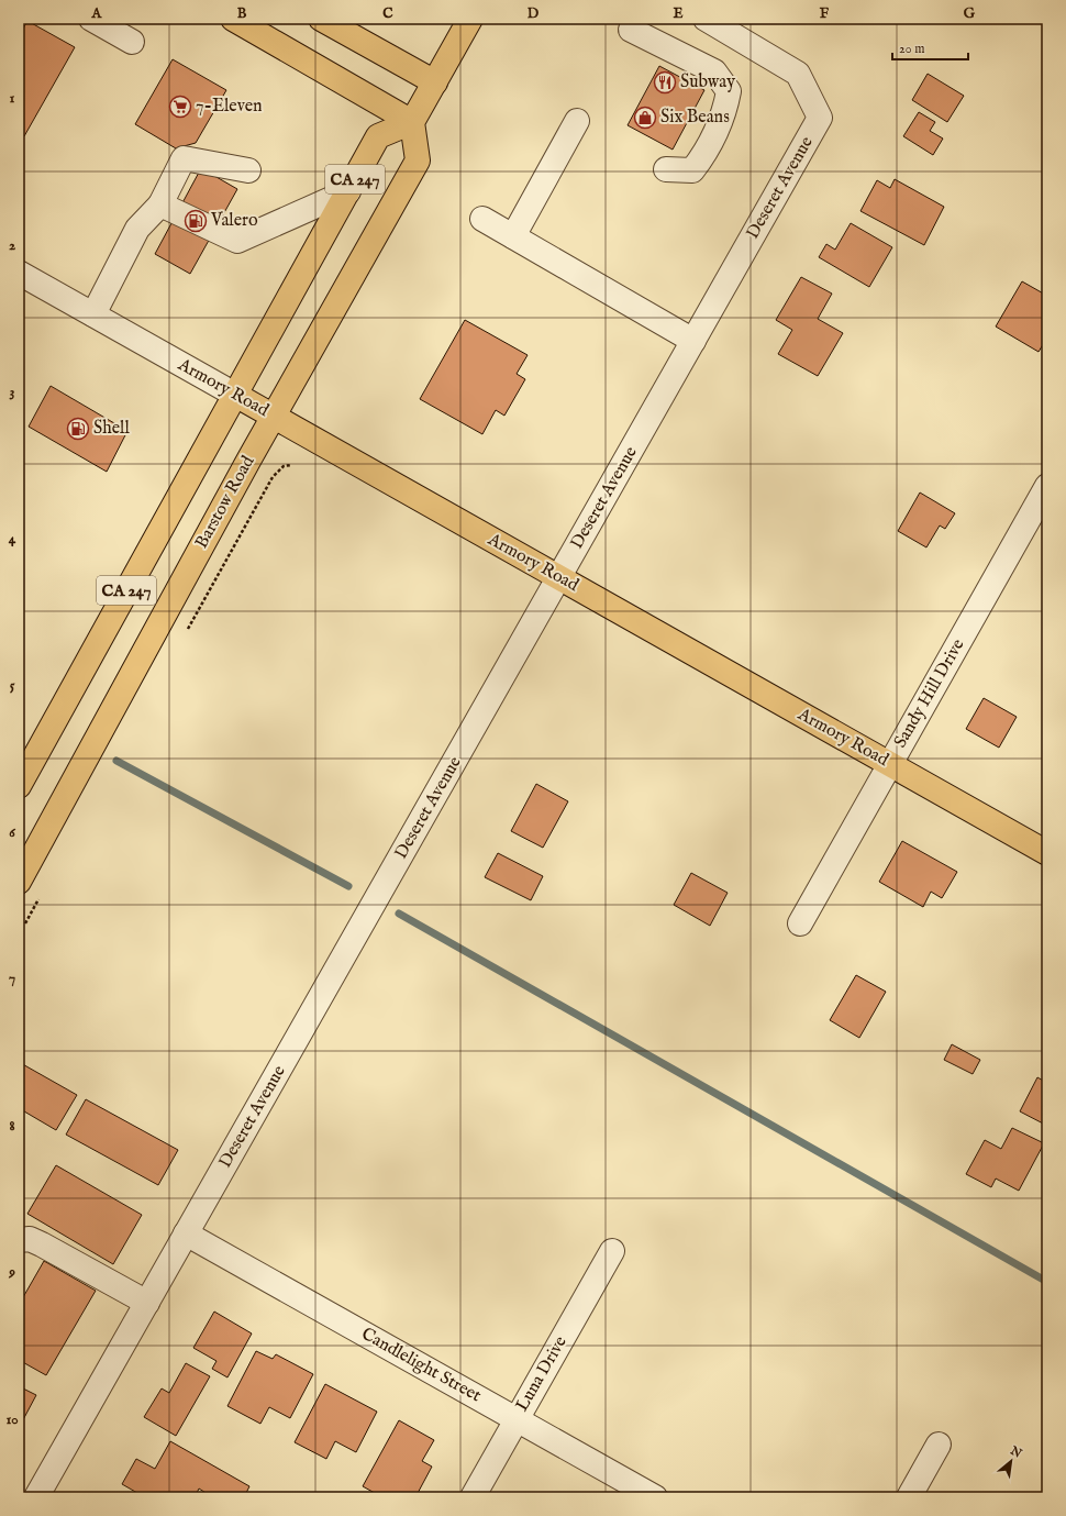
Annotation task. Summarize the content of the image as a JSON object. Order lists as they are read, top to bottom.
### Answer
{
  "streets": {
    "main road": ["CA 247", "Armory Road", "Barstow Road"],
    "street": [
      "Deseret Avenue",
      "Sandy Hill Drive",
      "Candlelight Street",
      "Luna Drive"
    ]
  },
  "crossings": [
    ["CA 247", "Armory Road"],
    ["CA 247", "Barstow Road"],
    ["Deseret Avenue", "Armory Road"],
    ["Deseret Avenue", "Candlelight Street"],
    ["Armory Road", "Barstow Road"],
    ["Armory Road", "Sandy Hill Drive"],
    ["Candlelight Street", "Luna Drive"]
  ],
  "places": {
    "restaurant": ["Subway"],
    "supermarket": ["7-Eleven"],
    "shop": ["Six Beans"],
    "fuel station": ["Valero", "Shell"]
  },
  "scale_bar": "20 m",
  "north": "top right",
  "grid": {
    "columns": [
      "A",
      "B",
      "C",
      "D",
      "E",
      "F",
      "G"
    ],
    "rows": [
      "1",
      "2",
      "3",
      "4",
      "5",
      "6",
      "7",
      "8",
      "9",
      "10"
    ]
  }
}
